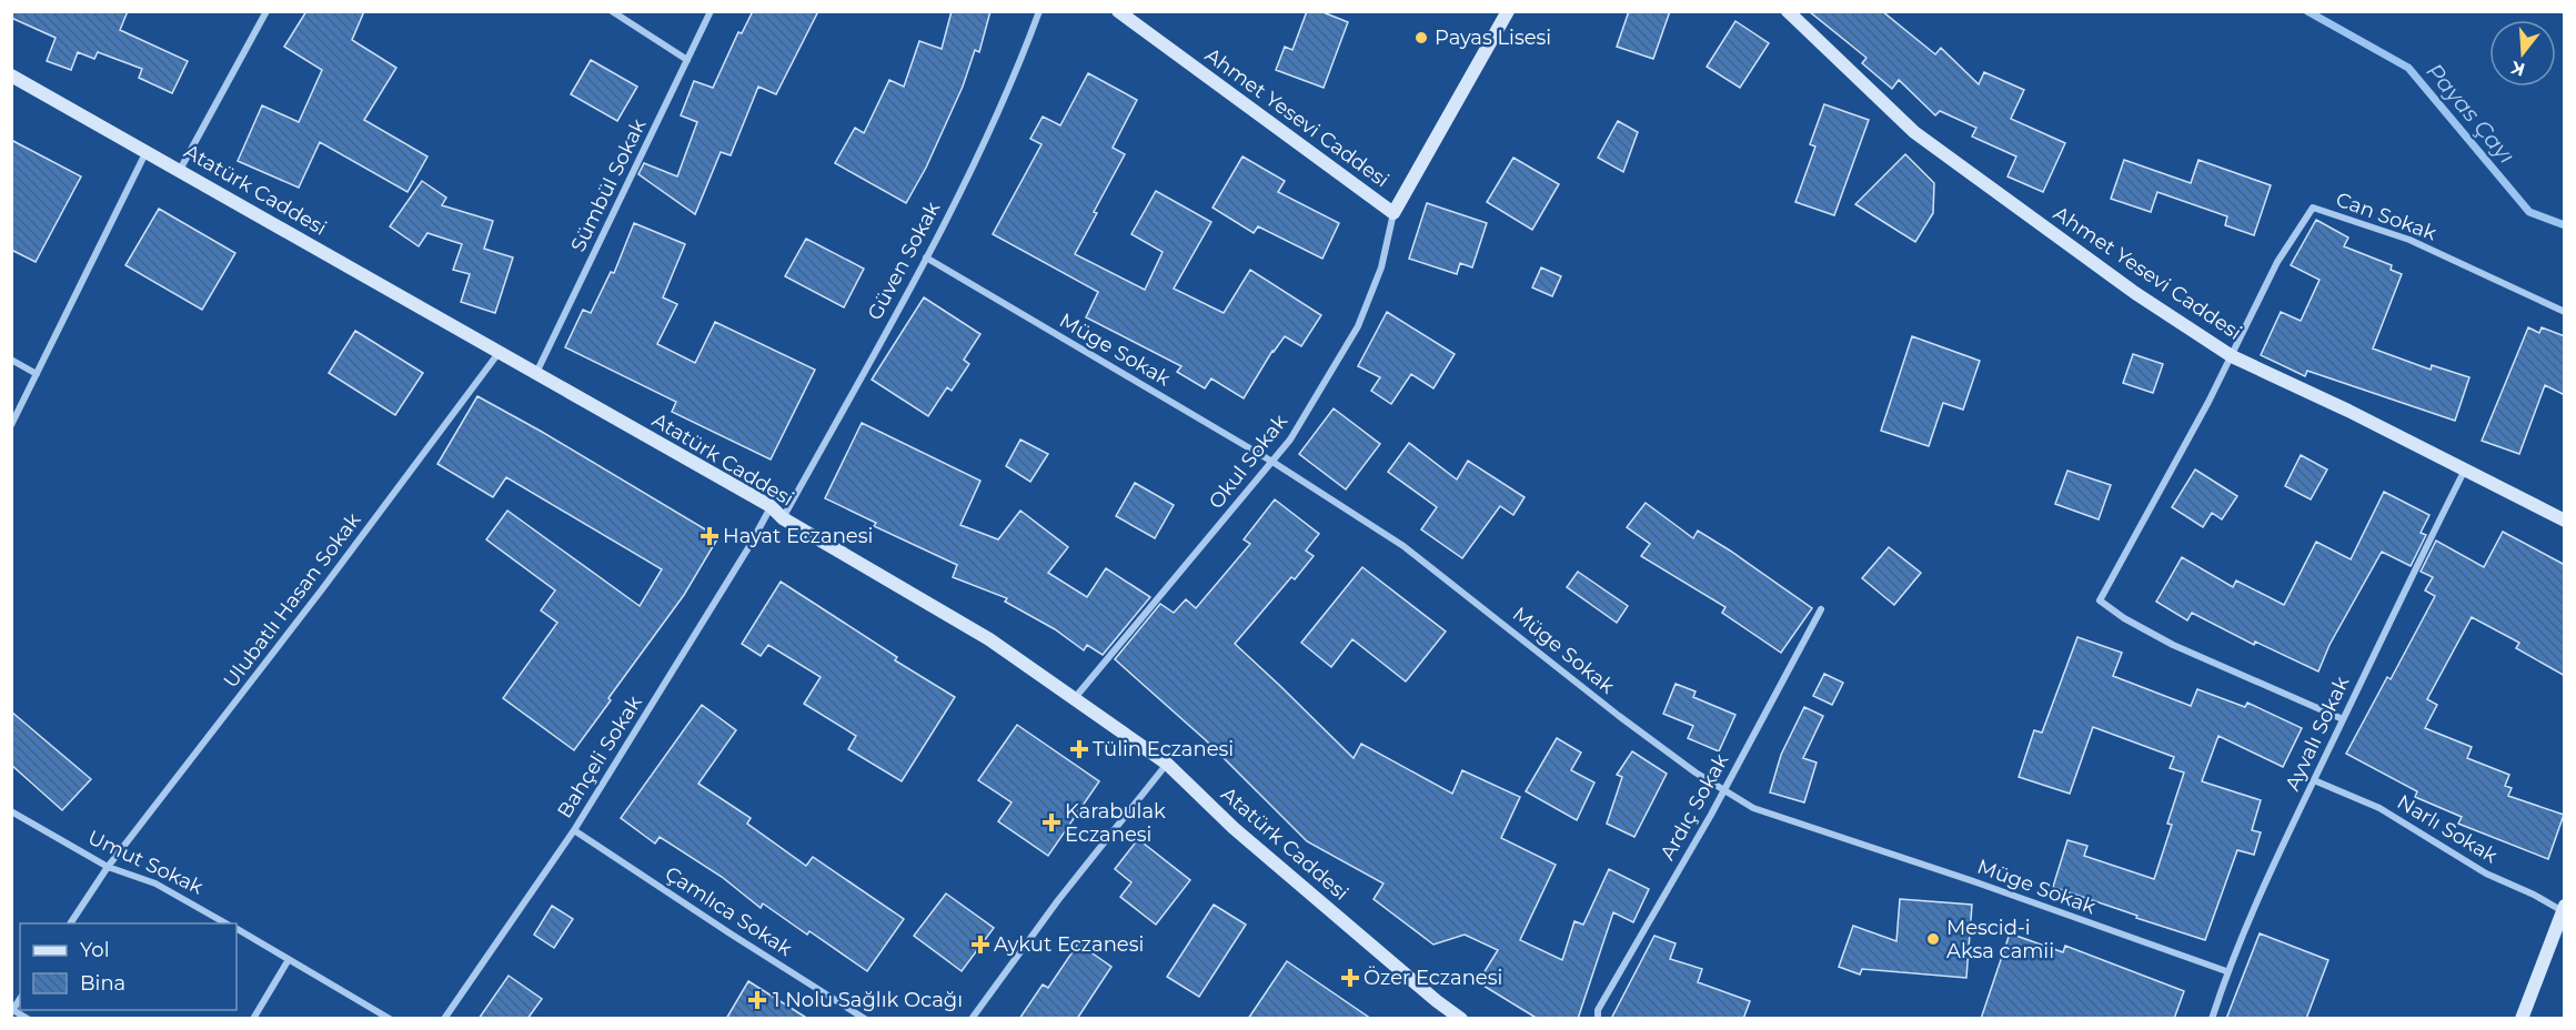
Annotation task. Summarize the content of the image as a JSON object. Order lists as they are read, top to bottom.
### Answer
{
  "streets": {
    "street": [
      "Ahmet Yesevi Caddesi",
      "Sümbül Sokak",
      "Atatürk Caddesi",
      "Can Sokak",
      "Güven Sokak",
      "Müge Sokak",
      "Okul Sokak",
      "Ulubatlı Hasan Sokak",
      "Ayvalı Sokak",
      "Bahçeli Sokak",
      "Ardıç Sokak",
      "Narlı Sokak",
      "Umut Sokak",
      "Çamlıca Sokak"
    ]
  },
  "crossings": [
    ["Ahmet Yesevi Caddesi", "Can Sokak"],
    ["Ahmet Yesevi Caddesi", "Okul Sokak"],
    ["Ahmet Yesevi Caddesi", "Ayvalı Sokak"],
    ["Sümbül Sokak", "Atatürk Caddesi"],
    ["Atatürk Caddesi", "Güven Sokak"],
    ["Atatürk Caddesi", "Okul Sokak"],
    ["Atatürk Caddesi", "Ulubatlı Hasan Sokak"],
    ["Atatürk Caddesi", "Bahçeli Sokak"],
    ["Güven Sokak", "Müge Sokak"],
    ["Müge Sokak", "Okul Sokak"],
    ["Müge Sokak", "Ayvalı Sokak"],
    ["Müge Sokak", "Ardıç Sokak"],
    ["Ulubatlı Hasan Sokak", "Umut Sokak"],
    ["Ayvalı Sokak", "Narlı Sokak"],
    ["Bahçeli Sokak", "Çamlıca Sokak"]
  ],
  "water": ["Payas Çayı"],
  "places": {
    "other": ["Payas Lisesi", "Mescid-i Aksa camii"],
    "health": [
      "Hayat Eczanesi",
      "Tülin Eczanesi",
      "Karabulak Eczanesi",
      "Aykut Eczanesi",
      "Özer Eczanesi",
      "1 Nolu Sağlık Ocağı"
    ]
  },
  "legend": ["Yol", "Bina"],
  "north": "bottom"
}
